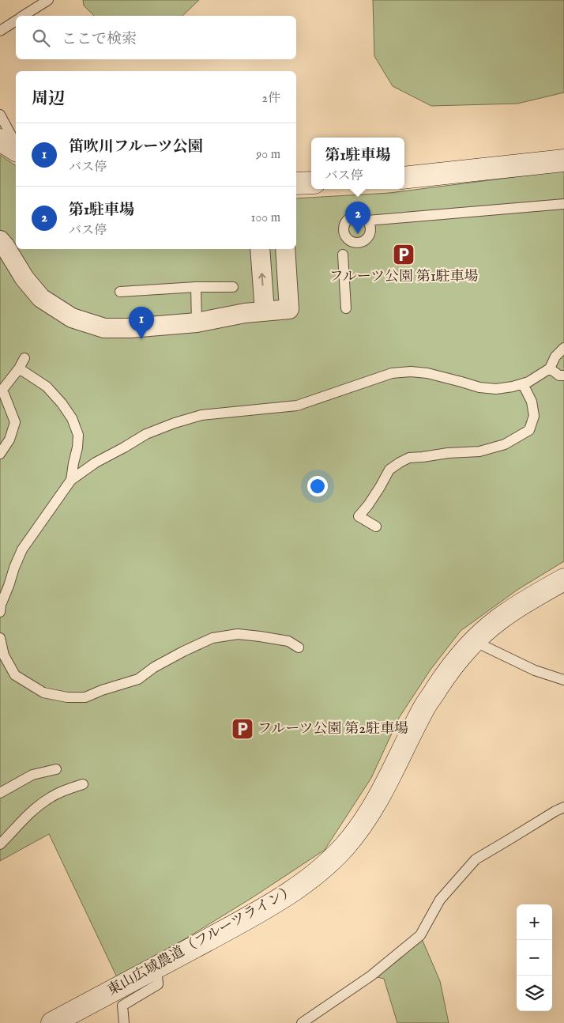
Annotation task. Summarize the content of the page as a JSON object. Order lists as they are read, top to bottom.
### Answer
{
  "streets": {
    "street": ["東山広域農道（フルーツライン）"]
  },
  "places": {
    "parking": ["フルーツ公園 第1駐車場", "フルーツ公園 第2駐車場"]
  },
  "page": {
    "search": "ここで検索",
    "heading": ["周辺", "2件"],
    "list": [
      {
        "mark": "1",
        "name": "笛吹川フルーツ公園",
        "note": "バス停",
        "value": "90 m"
      },
      {
        "mark": "2",
        "name": "第1駐車場",
        "note": "バス停",
        "value": "100 m"
      }
    ],
    "popup": ["第1駐車場", "バス停"],
    "pins": ["2", "1"],
    "map_buttons": ["+", "−"]
  }
}
